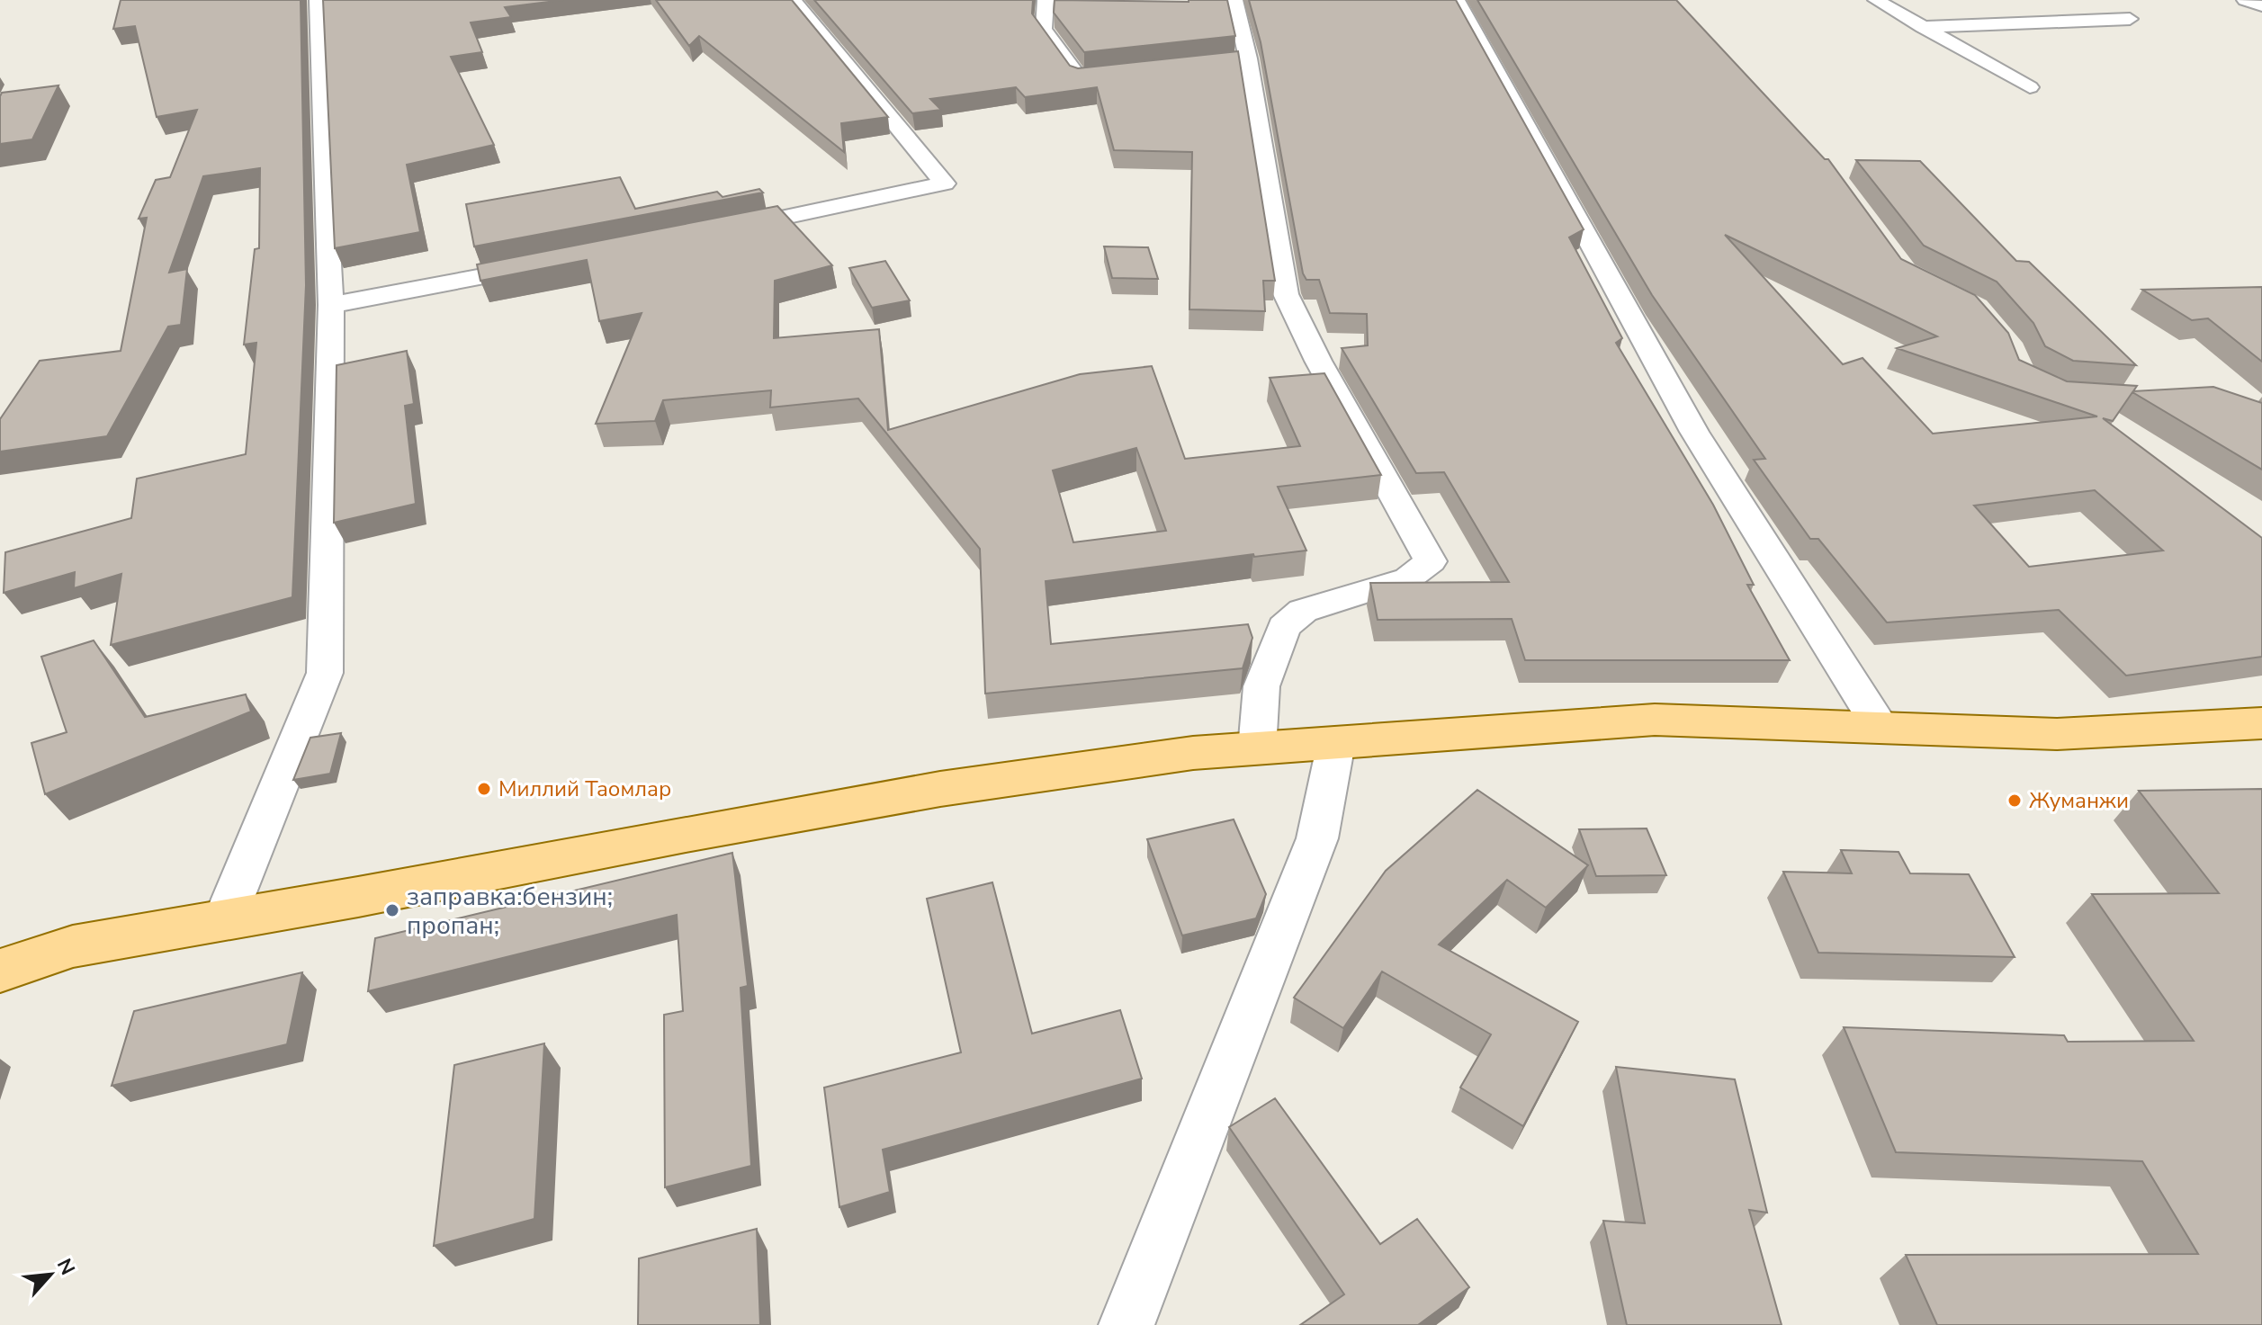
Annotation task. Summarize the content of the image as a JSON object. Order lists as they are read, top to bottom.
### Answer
{
  "places": ["Миллий Таомлар", "Жуманжи", "заправка:бензин; пропан;"],
  "north": "top right"
}
